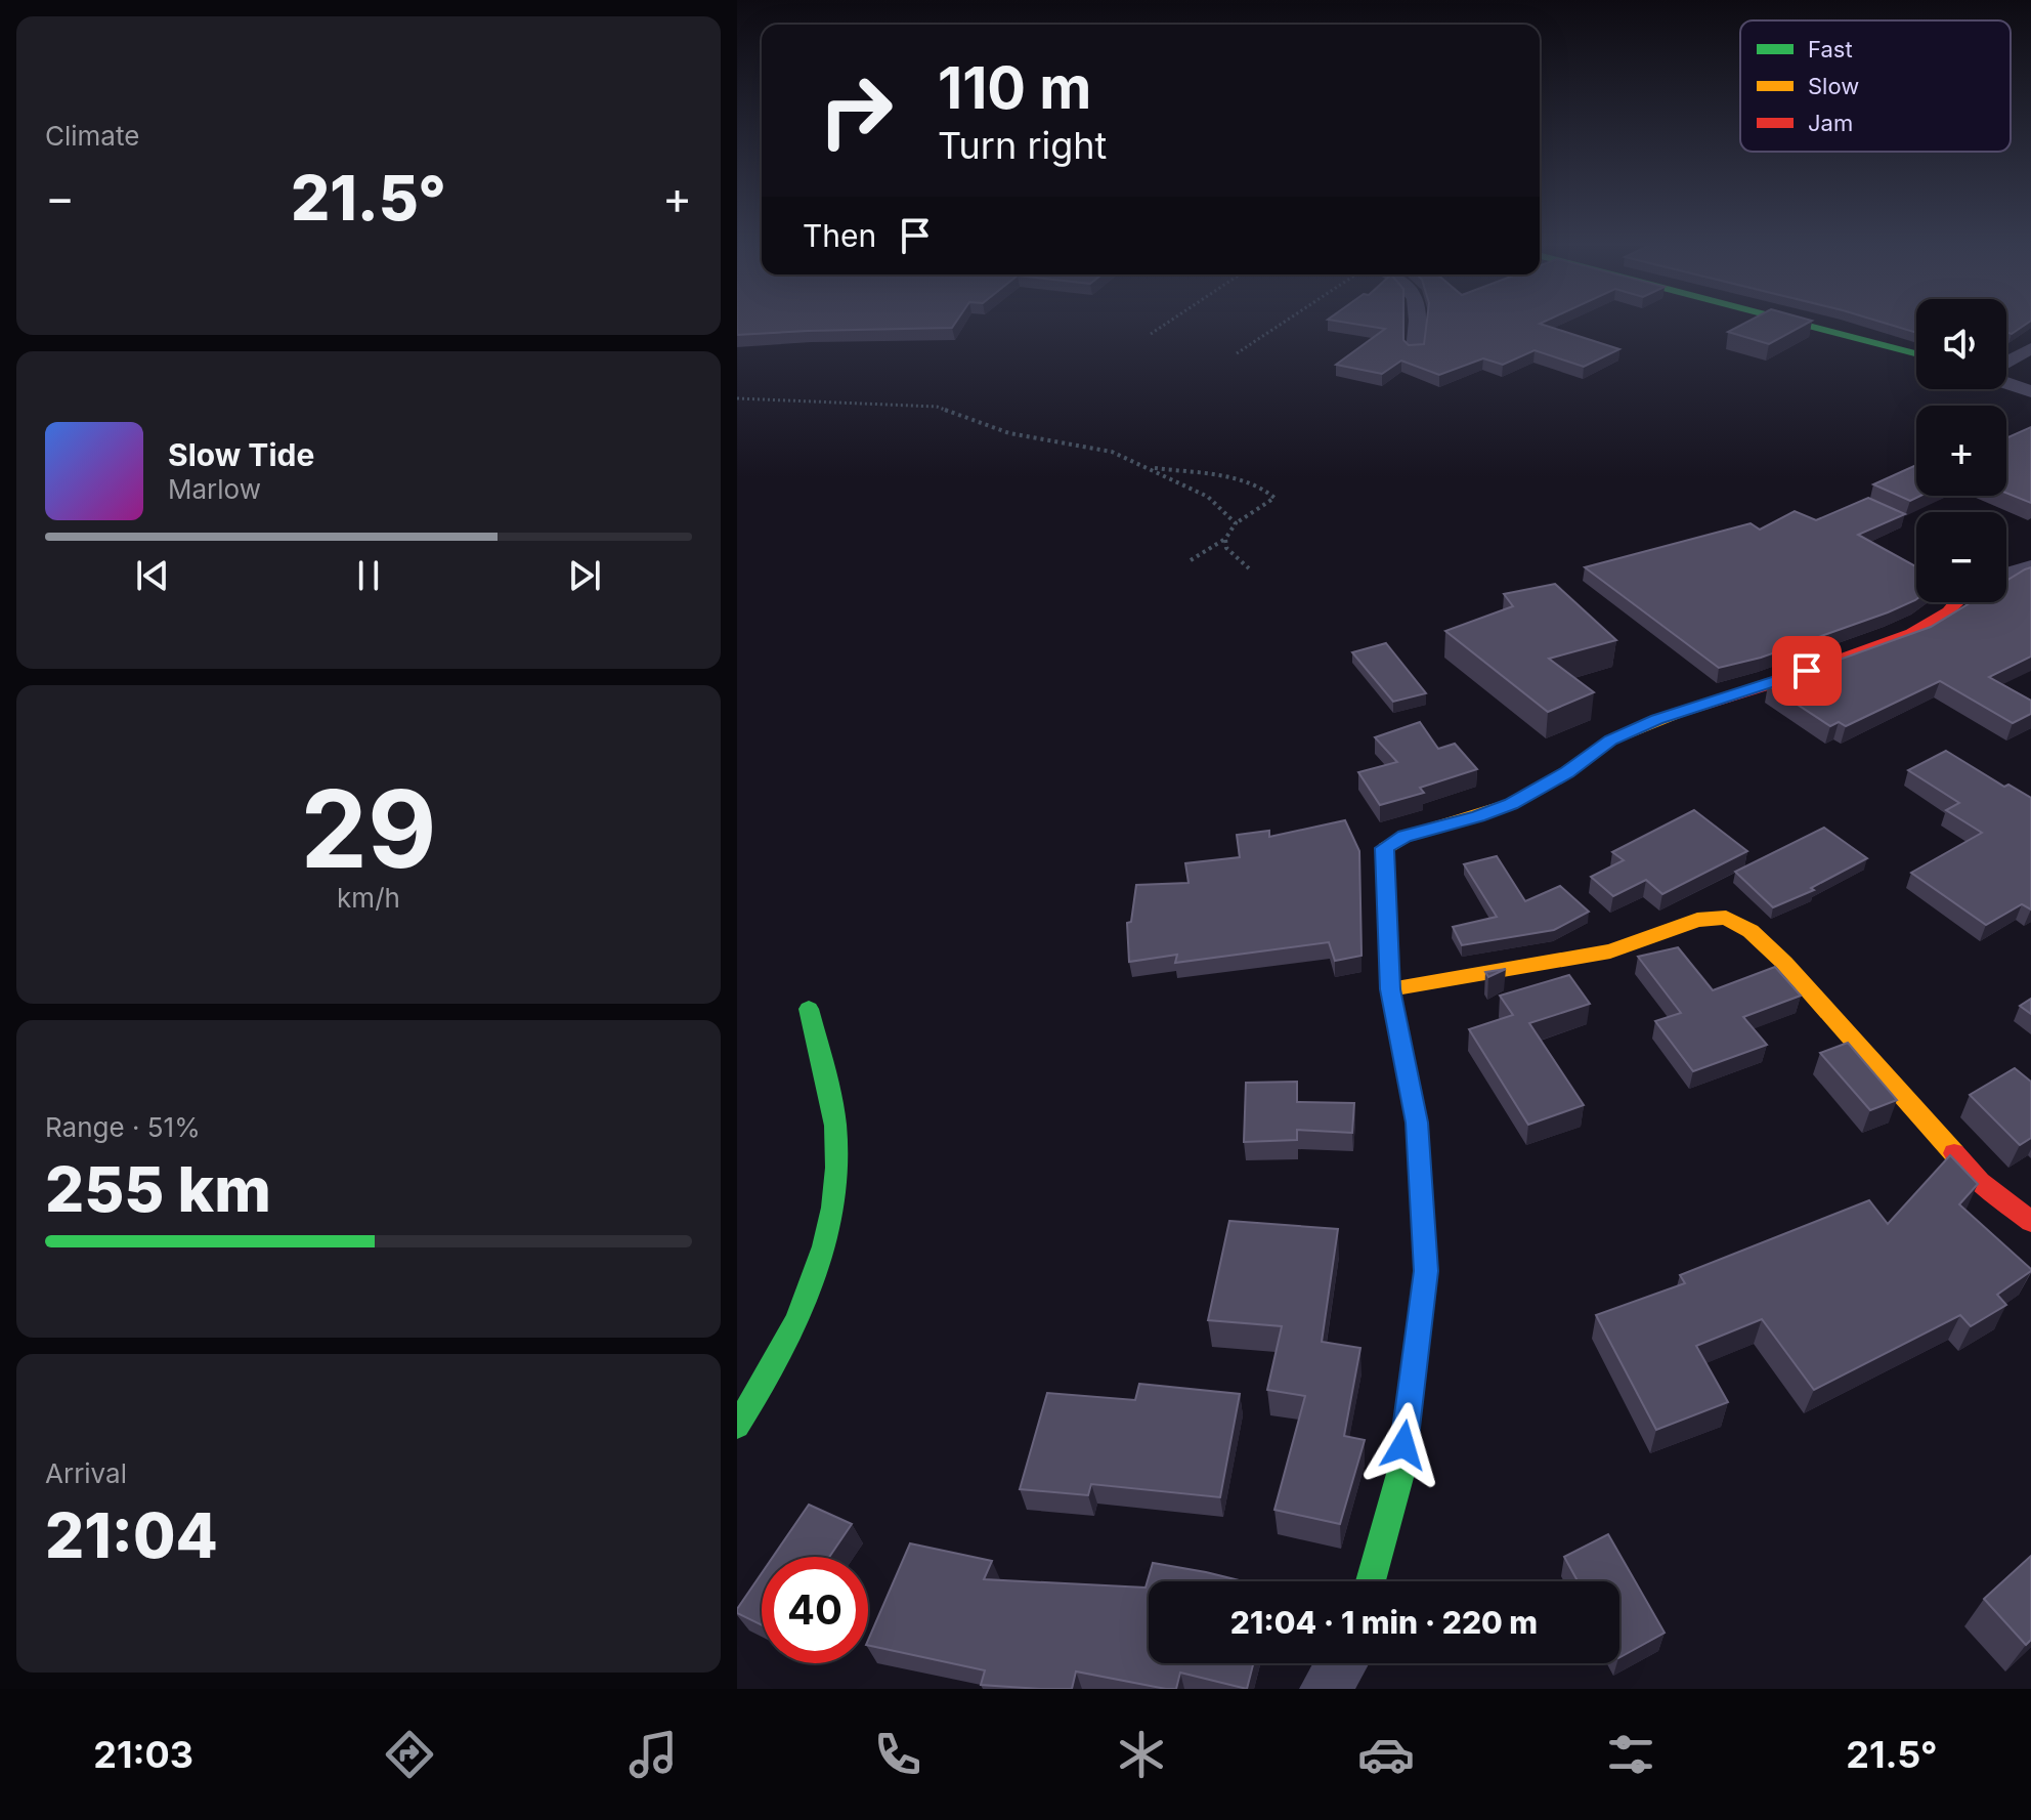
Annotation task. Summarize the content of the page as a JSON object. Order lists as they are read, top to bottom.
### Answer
{
  "legend": ["Fast", "Slow", "Jam"],
  "page": {
    "tile": [
      "Climate",
      ["29", "km/h"],
      ["Range · 51%", "255 km"],
      ["Arrival", "21:04"]
    ],
    "turn": ["110 m", "Turn right"],
    "heat": ["−", "21.5°", "+"],
    "then": "Then",
    "map_buttons": ["+", "−"],
    "song": ["Slow Tide", "Marlow"],
    "limit": "40",
    "trip": "21:04 · 1 min · 220 m",
    "tabs": ["21:03", "21.5°"]
  }
}
